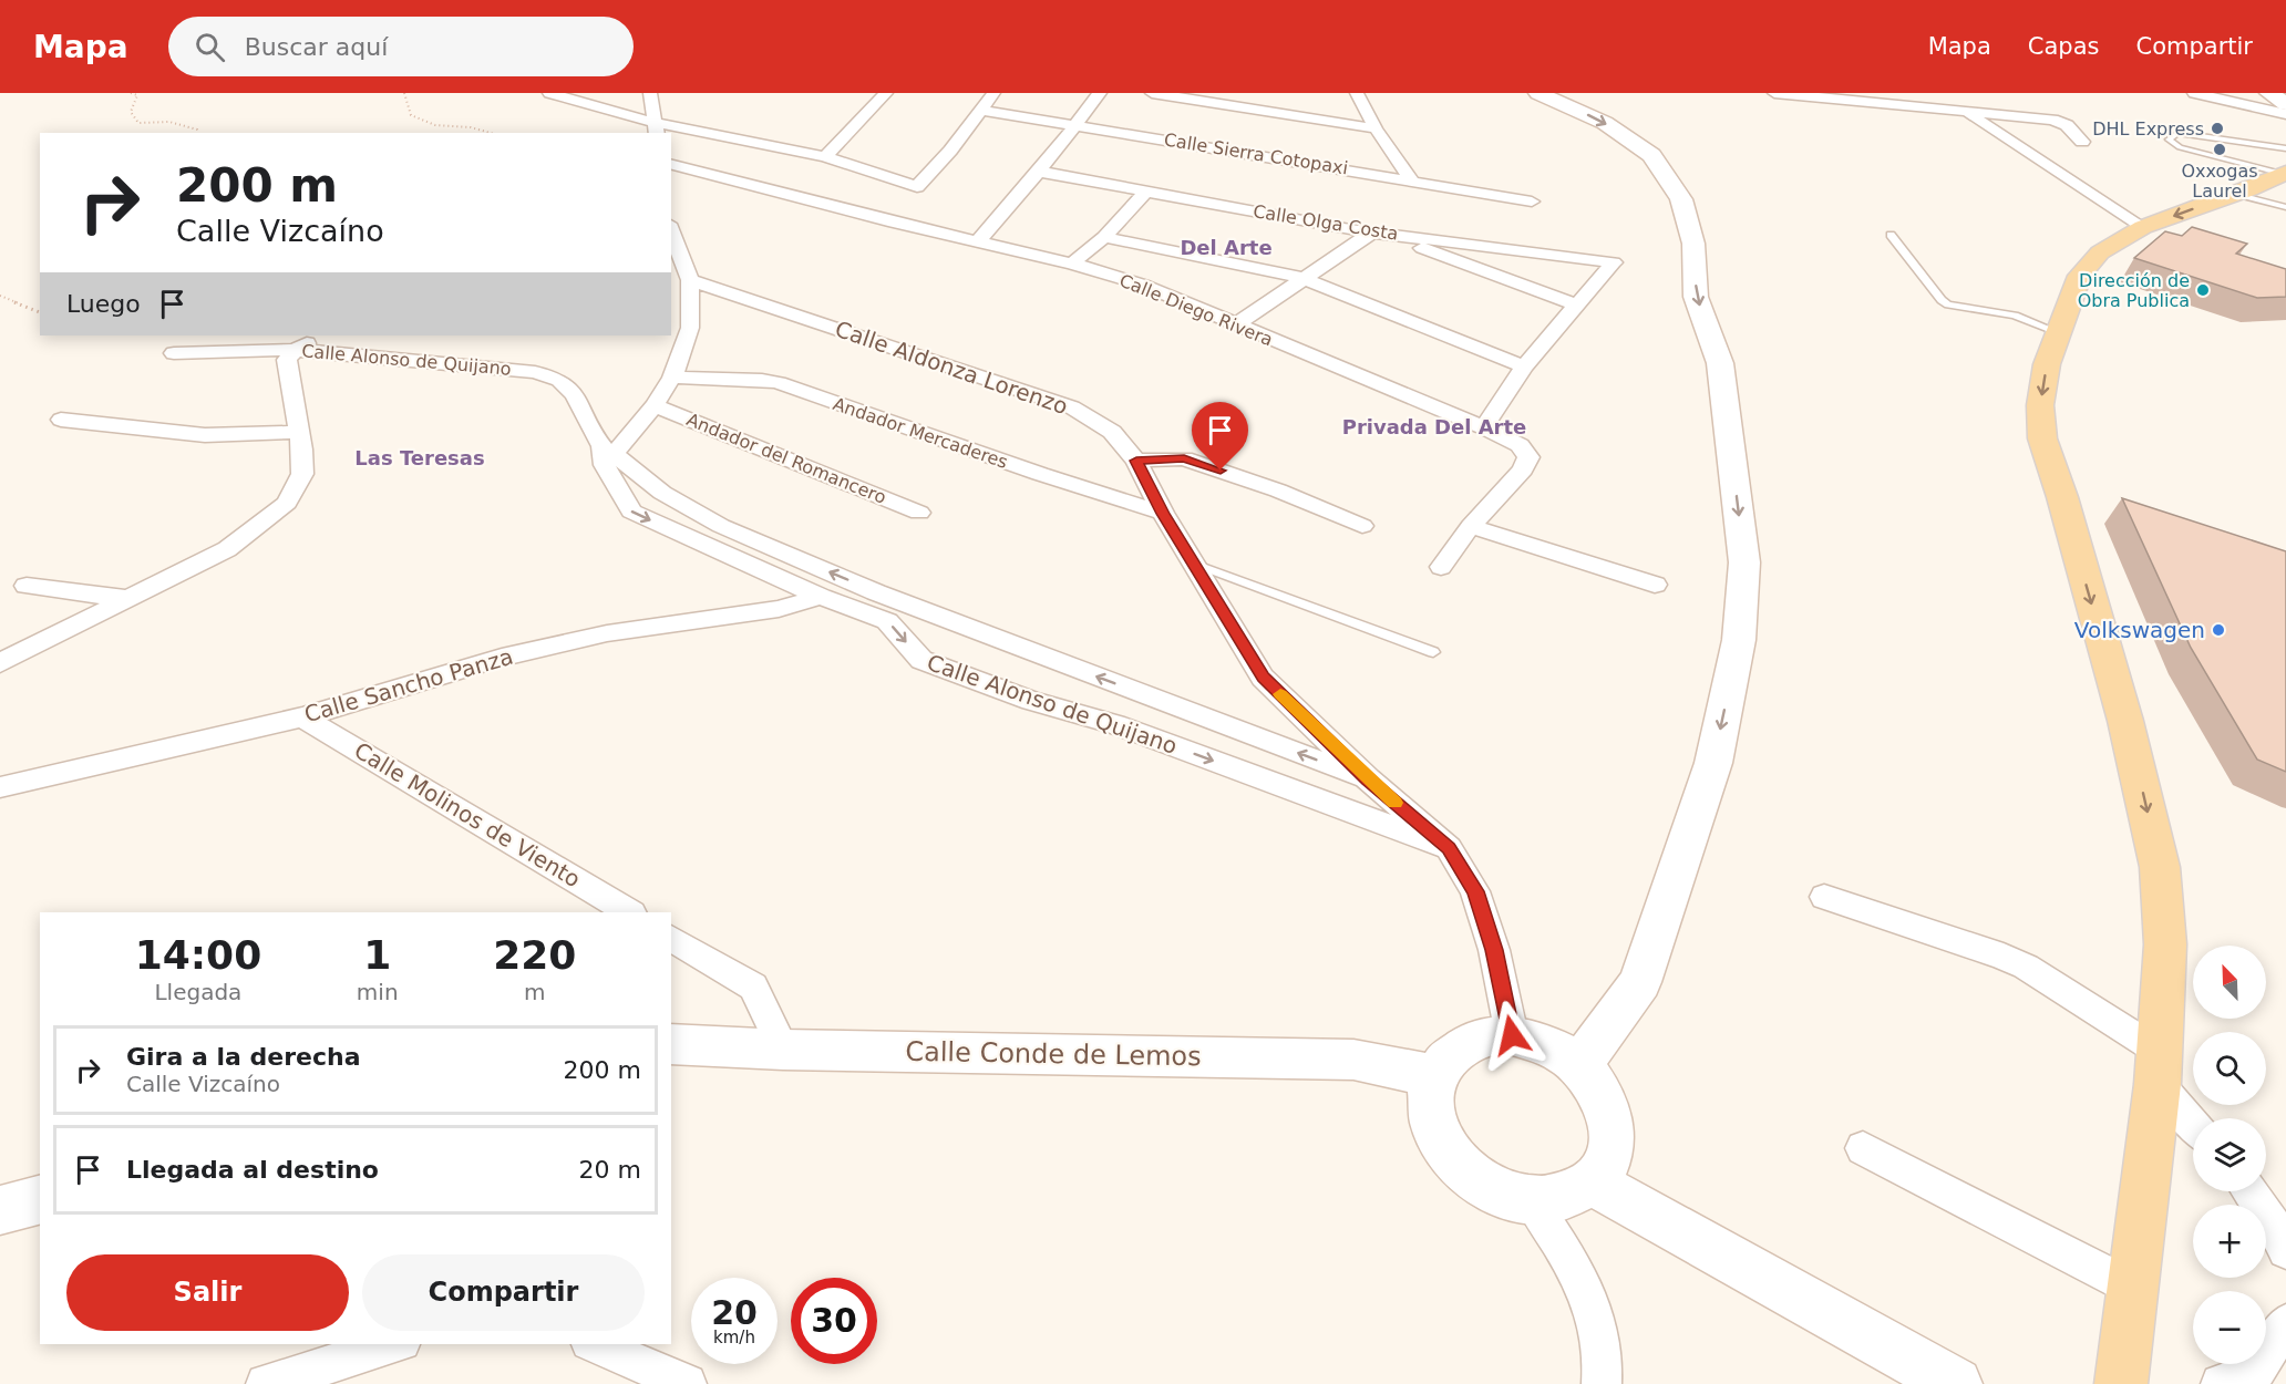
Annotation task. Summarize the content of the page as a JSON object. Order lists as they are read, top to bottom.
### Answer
{
  "streets": {
    "street": [
      "Calle Sierra Cotopaxi",
      "Calle Olga Costa",
      "Calle Diego Rivera",
      "Calle Alonso de Quijano",
      "Calle Aldonza Lorenzo",
      "Andador Mercaderes",
      "Andador del Romancero",
      "Calle Sancho Panza",
      "Calle Molinos de Viento",
      "Calle Conde de Lemos"
    ]
  },
  "crossings": [
    ["Calle Alonso de Quijano", "Calle Aldonza Lorenzo"],
    ["Calle Alonso de Quijano", "Calle Sancho Panza"],
    ["Calle Aldonza Lorenzo", "Andador Mercaderes"],
    ["Calle Aldonza Lorenzo", "Calle Conde de Lemos"],
    ["Calle Sancho Panza", "Calle Molinos de Viento"]
  ],
  "districts": ["Del Arte", "Privada Del Arte", "Las Teresas"],
  "places": [
    "DHL Express",
    "Oxxogas Laurel",
    "Dirección de Obra Publica",
    "Volkswagen"
  ],
  "north": "top left",
  "page": {
    "header": "Mapa",
    "search": "Buscar aquí",
    "nav": ["Mapa", "Capas", "Compartir"],
    "turn": ["200 m", "Calle Vizcaíno"],
    "then": "Luego",
    "eta": [
      "14:00",
      "Llegada",
      "1",
      "min",
      "220",
      "m"
    ],
    "map_buttons": ["+", "−"],
    "list": [
      {
        "name": "Gira a la derecha",
        "note": "Calle Vizcaíno",
        "value": "200 m"
      },
      {
        "name": "Llegada al destino",
        "value": "20 m"
      }
    ],
    "buttons": ["Salir", "Compartir"],
    "speed": "20 km/h",
    "limit": "30"
  }
}
